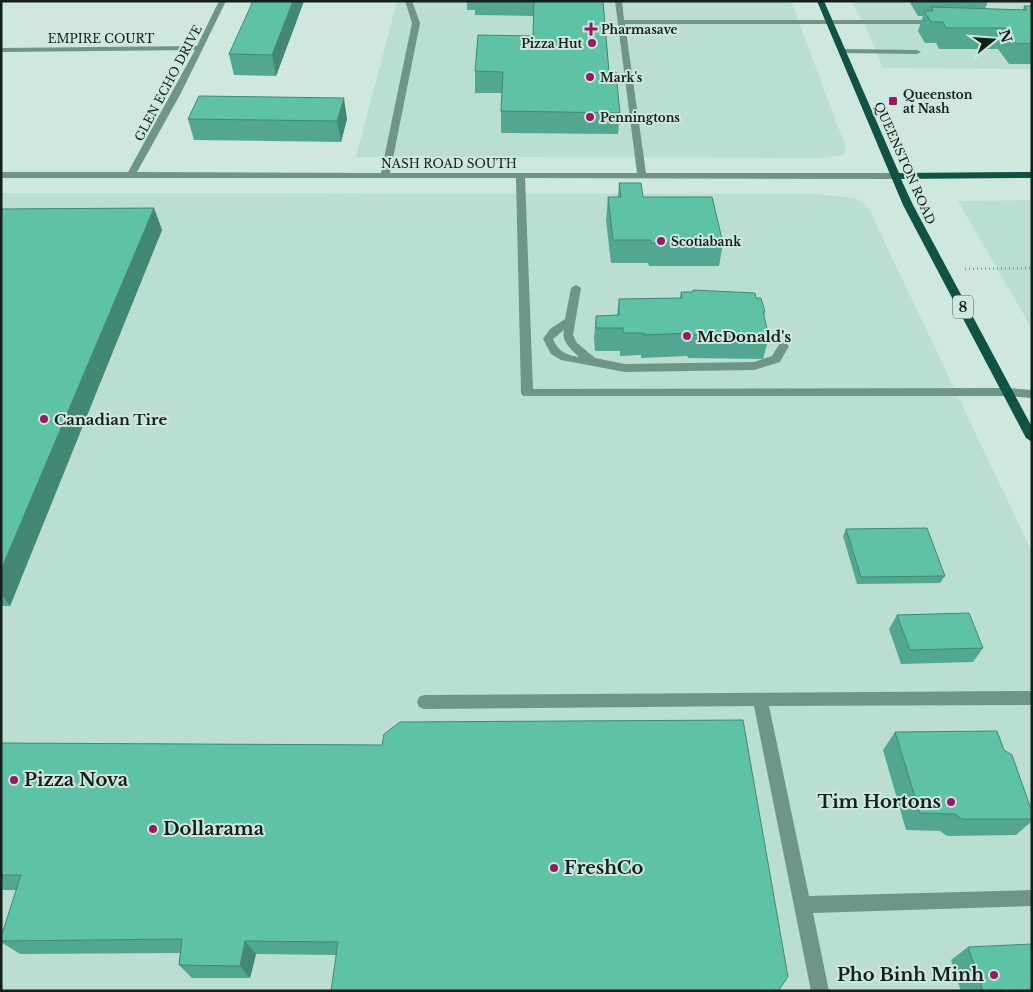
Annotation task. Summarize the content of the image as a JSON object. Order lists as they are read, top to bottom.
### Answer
{
  "streets": {
    "main road": ["QUEENSTON ROAD", "8"],
    "street": ["EMPIRE COURT", "GLEN ECHO DRIVE", "NASH ROAD SOUTH"]
  },
  "crossings": [
    ["EMPIRE COURT", "GLEN ECHO DRIVE"],
    ["GLEN ECHO DRIVE", "NASH ROAD SOUTH"],
    ["NASH ROAD SOUTH", "QUEENSTON ROAD"]
  ],
  "places": {
    "health": ["Pharmasave"],
    "other": [
      "Pizza Hut",
      "Mark's",
      "Penningtons",
      "Scotiabank",
      "McDonald's",
      "Canadian Tire",
      "Pizza Nova",
      "Tim Hortons",
      "Dollarama",
      "FreshCo",
      "Pho Binh Minh"
    ],
    "transit": ["Queenston at Nash"]
  },
  "north": "right"
}
